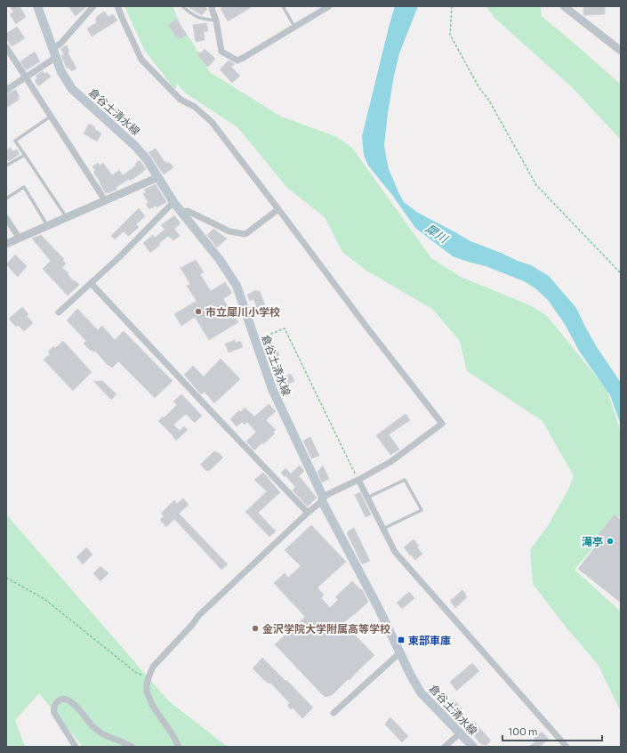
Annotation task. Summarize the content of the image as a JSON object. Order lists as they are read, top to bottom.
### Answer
{
  "streets": {
    "main road": ["倉谷土清水線"]
  },
  "water": ["犀川"],
  "places": {
    "other": ["市立犀川小学校", "滝亭", "金沢学院大学附属高等学校"],
    "transit": ["東部車庫"]
  },
  "scale_bar": "100 m"
}
